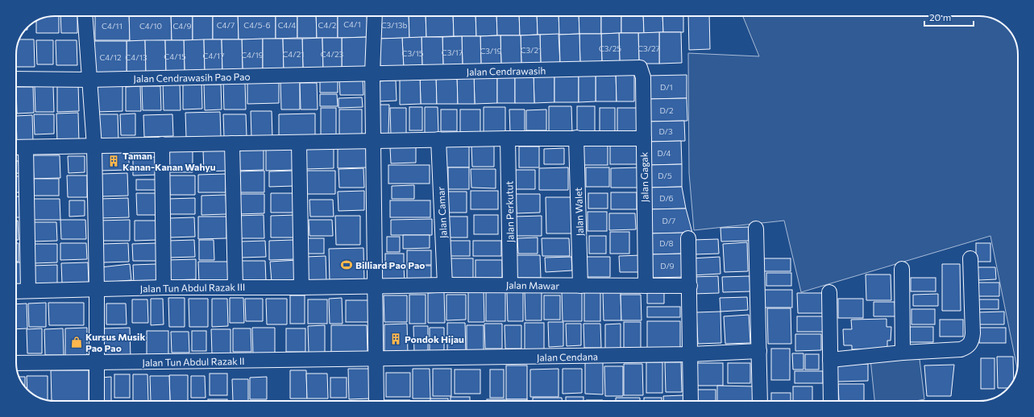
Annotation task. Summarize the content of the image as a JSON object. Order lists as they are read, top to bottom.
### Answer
{
  "streets": {
    "street": [
      "Jalan Cendrawasih",
      "Jalan Cendrawasih Pao Pao",
      "Jalan Gagak",
      "Jalan Perkutut",
      "Jalan Walet",
      "Jalan Camar",
      "Jalan Mawar",
      "Jalan Tun Abdul Razak III",
      "Jalan Cendana",
      "Jalan Tun Abdul Razak II"
    ]
  },
  "crossings": [
    ["Jalan Cendrawasih", "Jalan Cendrawasih Pao Pao"],
    ["Jalan Cendrawasih", "Jalan Gagak"],
    ["Jalan Gagak", "Jalan Mawar"],
    ["Jalan Perkutut", "Jalan Mawar"],
    ["Jalan Walet", "Jalan Mawar"],
    ["Jalan Camar", "Jalan Mawar"],
    ["Jalan Mawar", "Jalan Tun Abdul Razak III"],
    ["Jalan Cendana", "Jalan Tun Abdul Razak II"]
  ],
  "places": {
    "building": ["Taman Kanan-Kanan Wahyu", "Pondok Hijau"],
    "sports": ["Billiard Pao Pao"],
    "shop": ["Kursus Musik Pao Pao"]
  },
  "house_numbers": [
    "C4/1",
    "C4/7",
    "C4/5-6",
    "C4/4",
    "C4/2",
    "C3/13b",
    "C4/11",
    "C4/10",
    "C4/9",
    "C3/25",
    "C3/27",
    "C3/21",
    "C3/19",
    "C3/17",
    "C3/15",
    "C4/21",
    "C4/23",
    "C4/19",
    "C4/17",
    "C4/15",
    "C4/12",
    "C4/13",
    "D/1",
    "D/2",
    "D/3",
    "D/4",
    "D/5",
    "D/6",
    "D/7",
    "D/8",
    "D/9"
  ],
  "scale_bar": "20 m"
}
